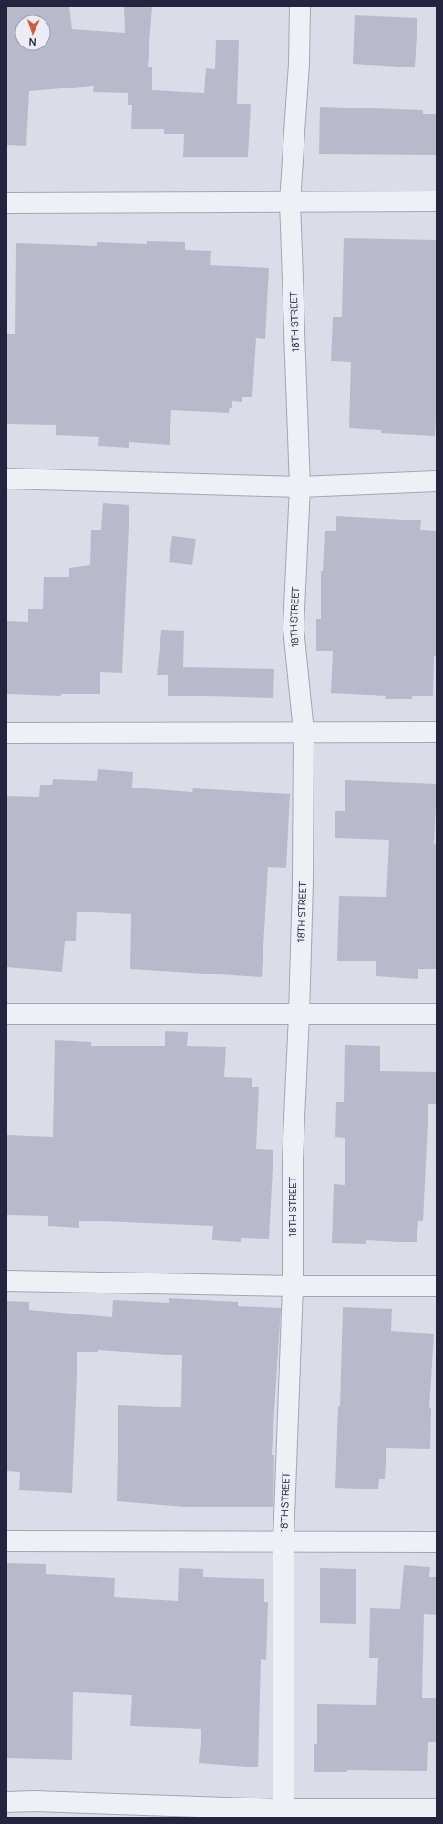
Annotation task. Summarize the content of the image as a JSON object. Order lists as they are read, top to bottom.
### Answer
{
  "streets": {
    "street": ["18TH STREET"]
  },
  "north": "bottom"
}
